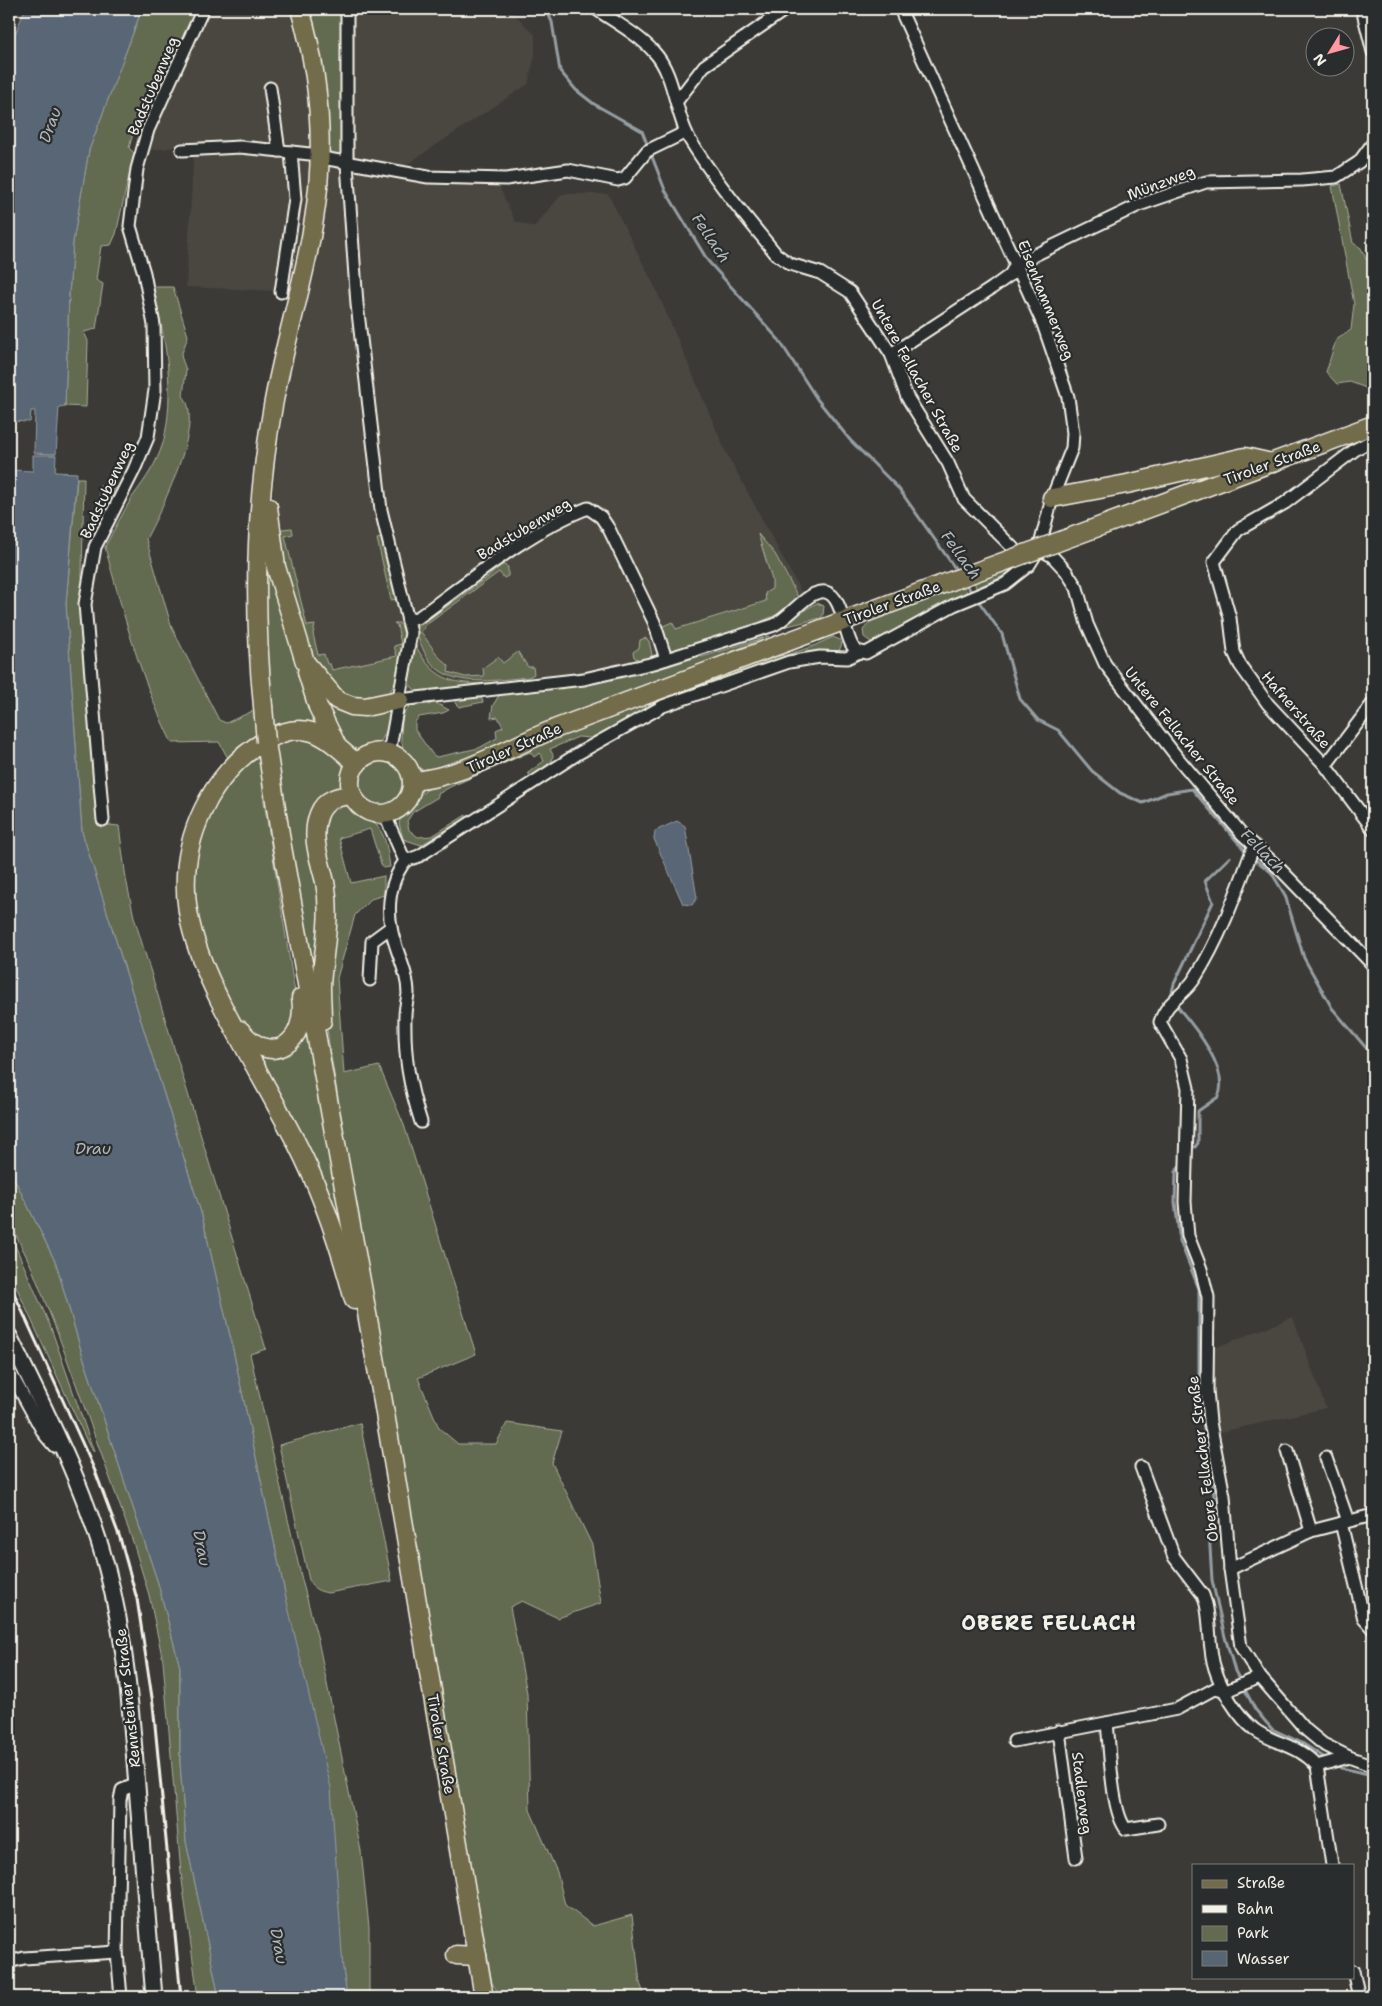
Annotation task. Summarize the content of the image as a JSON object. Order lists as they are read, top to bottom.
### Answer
{
  "streets": {
    "main road": ["Tiroler Straße", "Rennsteiner Straße"],
    "street": [
      "Badstubenweg",
      "Münzweg",
      "Eisenhammerweg",
      "Untere Fellacher Straße",
      "Hafnerstraße",
      "Obere Fellacher Straße",
      "Stadlerweg"
    ]
  },
  "crossings": [
    ["Münzweg", "Eisenhammerweg"],
    ["Eisenhammerweg", "Untere Fellacher Straße"],
    ["Eisenhammerweg", "Tiroler Straße"],
    ["Untere Fellacher Straße", "Tiroler Straße"],
    ["Untere Fellacher Straße", "Obere Fellacher Straße"]
  ],
  "districts": ["OBERE FELLACH"],
  "water": ["Drau", "Fellach"],
  "legend": [
    "Straße",
    "Bahn",
    "Park",
    "Wasser"
  ],
  "north": "bottom left"
}
